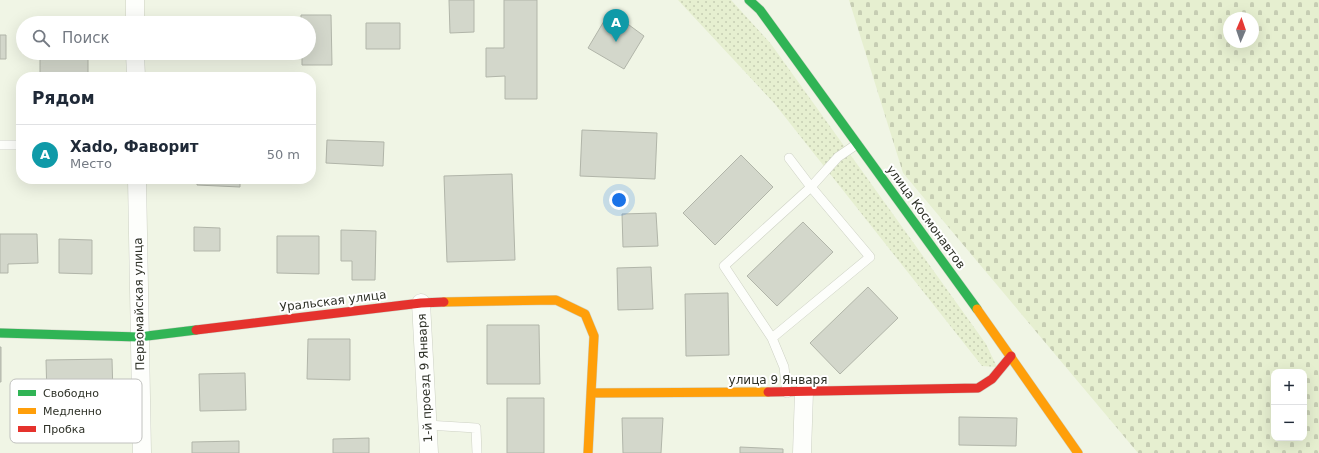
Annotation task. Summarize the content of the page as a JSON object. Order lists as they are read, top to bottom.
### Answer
{
  "streets": {
    "street": [
      "улица Космонавтов",
      "Уральская улица",
      "Первомайская улица",
      "1-й проезд 9 Января",
      "улица 9 Января"
    ]
  },
  "crossings": [
    ["улица Космонавтов", "улица 9 Января"],
    ["Уральская улица", "Первомайская улица"],
    ["Уральская улица", "1-й проезд 9 Января"],
    ["Уральская улица", "улица 9 Января"]
  ],
  "legend": ["Свободно", "Медленно", "Пробка"],
  "north": "top",
  "page": {
    "pins": "A",
    "search": "Поиск",
    "heading": "Рядом",
    "list": [
      {
        "mark": "A",
        "name": "Xado, Фаворит",
        "note": "Место",
        "value": "50 m"
      }
    ],
    "map_buttons": ["+", "−"]
  }
}
